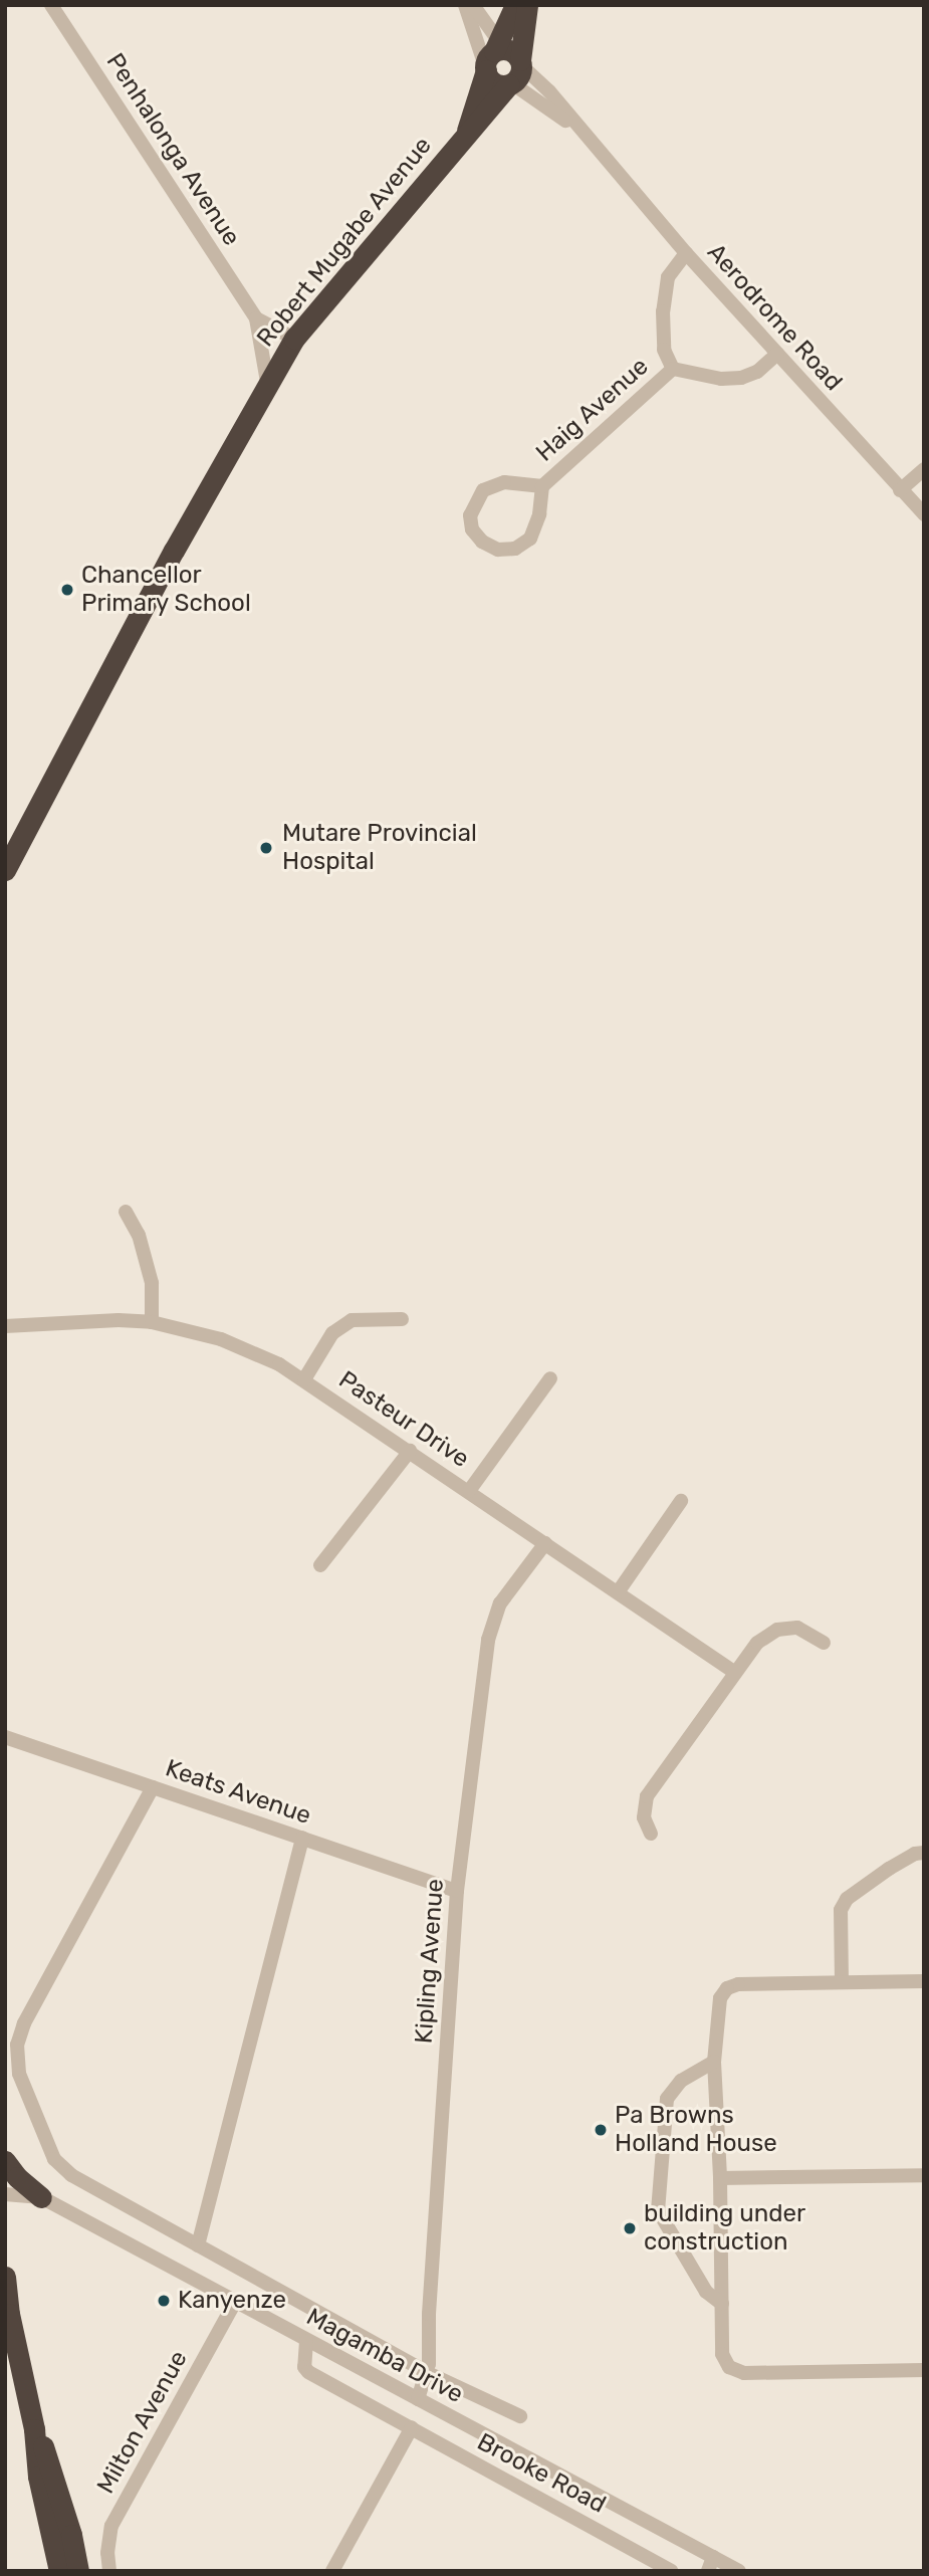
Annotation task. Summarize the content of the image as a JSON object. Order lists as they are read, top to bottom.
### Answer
{
  "streets": {
    "highway": ["Robert Mugabe Avenue"],
    "street": [
      "Penhalonga Avenue",
      "Aerodrome Road",
      "Haig Avenue",
      "Pasteur Drive",
      "Keats Avenue",
      "Kipling Avenue",
      "Magamba Drive",
      "Milton Avenue",
      "Brooke Road"
    ]
  },
  "crossings": [
    ["Penhalonga Avenue", "Robert Mugabe Avenue"],
    ["Robert Mugabe Avenue", "Aerodrome Road"],
    ["Pasteur Drive", "Kipling Avenue"],
    ["Keats Avenue", "Kipling Avenue"],
    ["Kipling Avenue", "Magamba Drive"],
    ["Magamba Drive", "Milton Avenue"],
    ["Magamba Drive", "Brooke Road"]
  ],
  "places": [
    "Chancellor Primary School",
    "Mutare Provincial Hospital",
    "Pa Browns Holland House",
    "building under construction",
    "Kanyenze"
  ]
}
